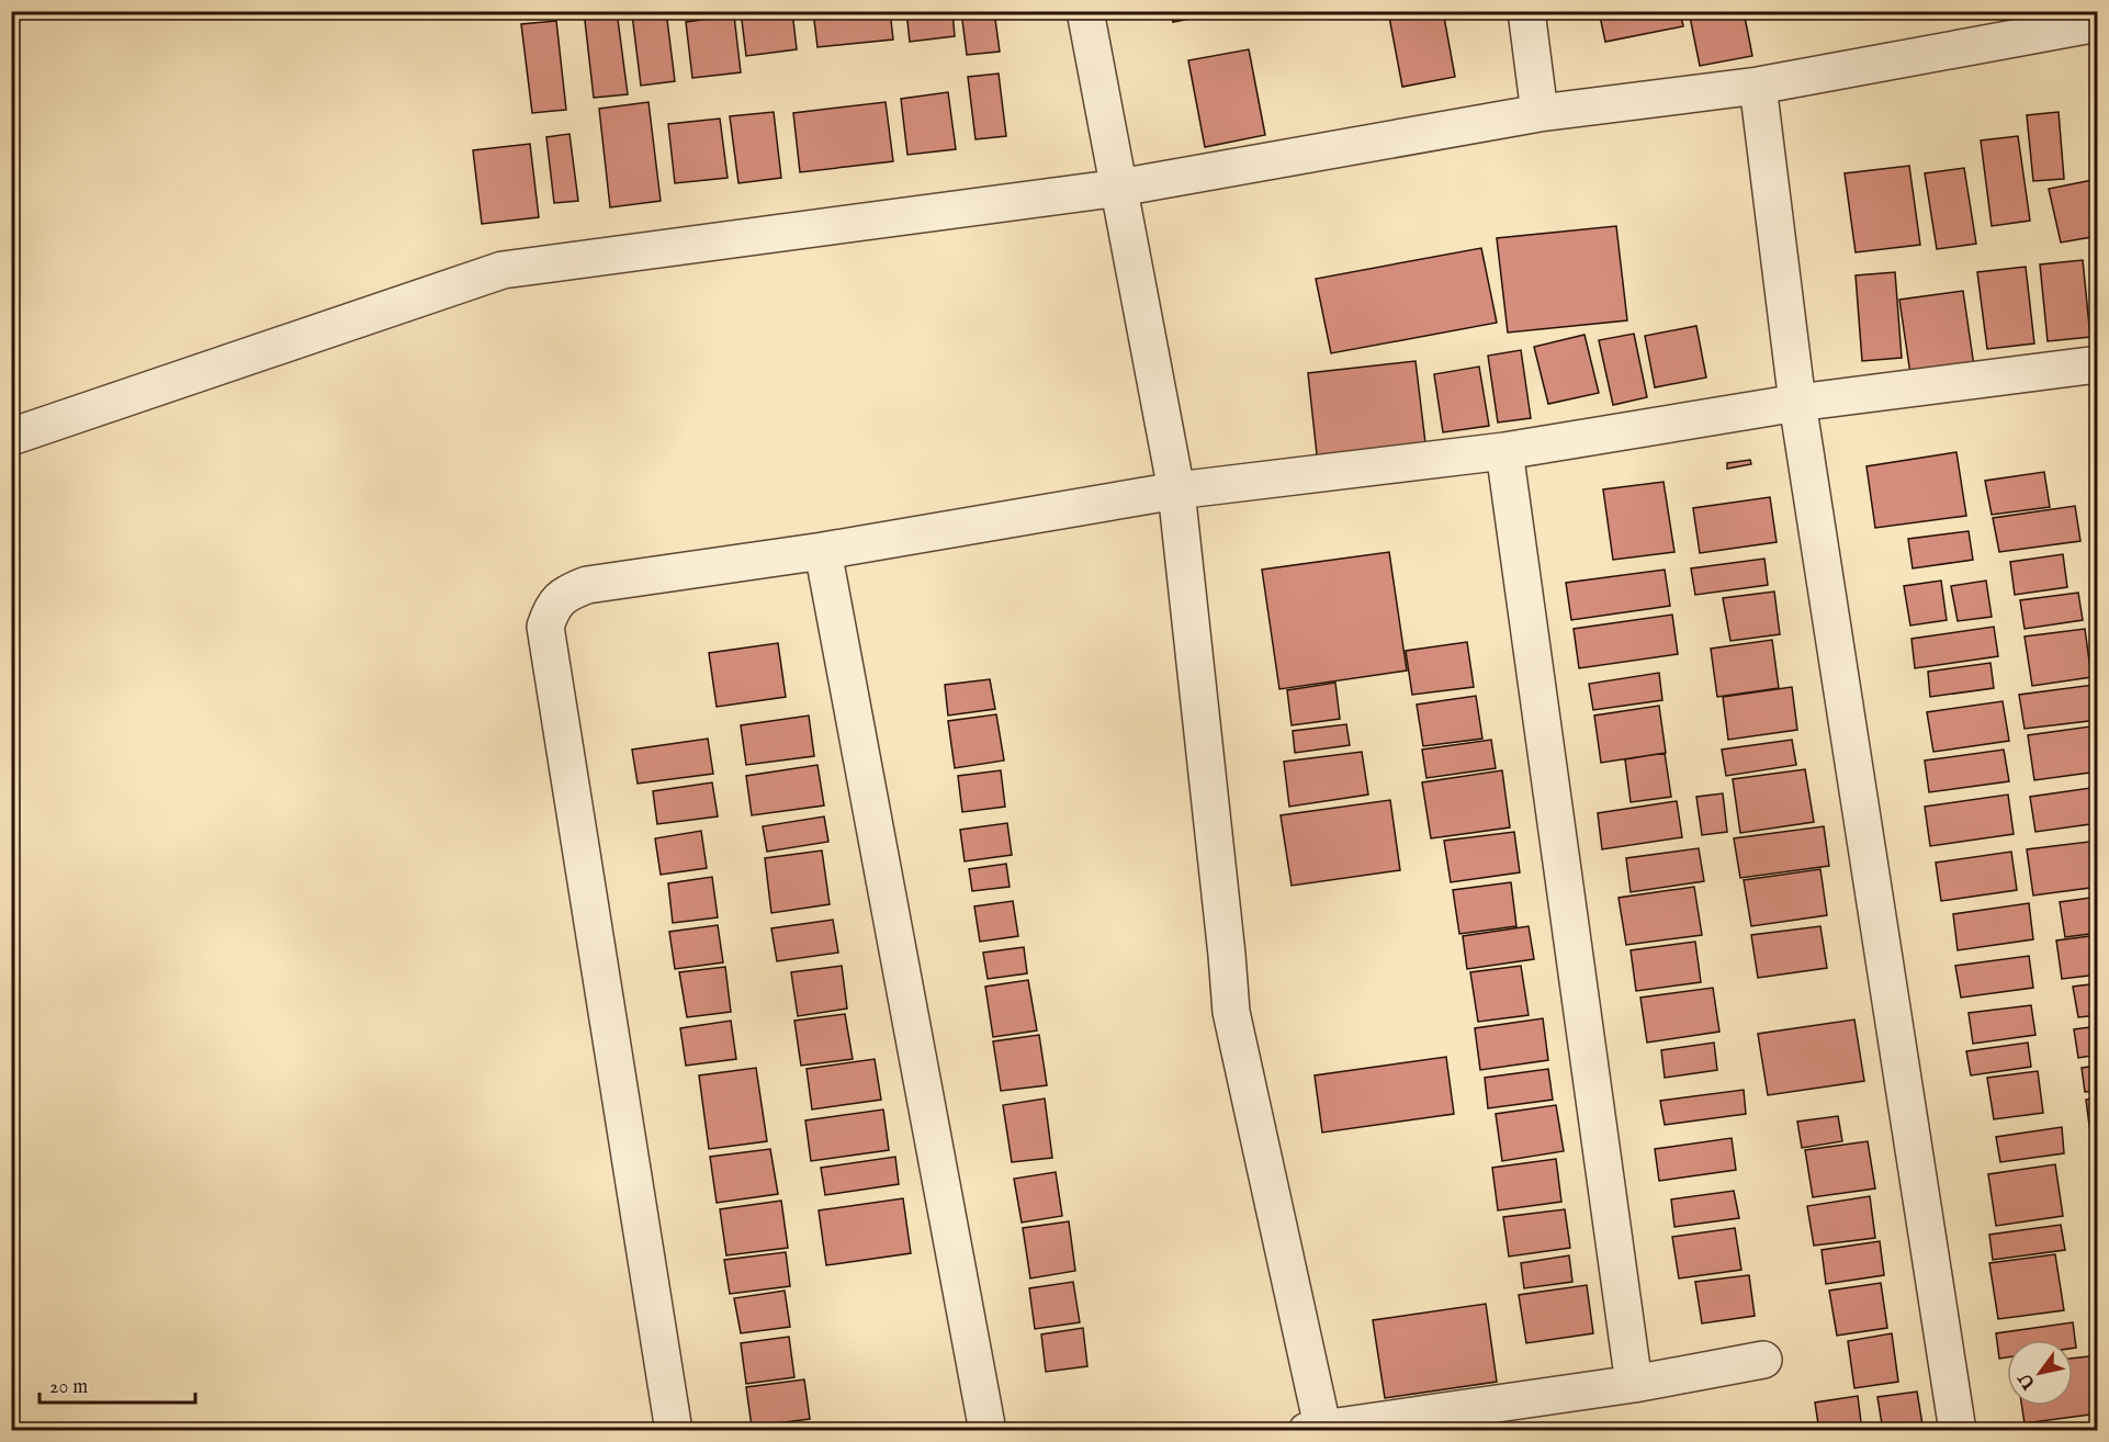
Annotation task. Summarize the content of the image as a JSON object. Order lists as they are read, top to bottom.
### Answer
{
  "scale_bar": "20 m",
  "north": "bottom left"
}
